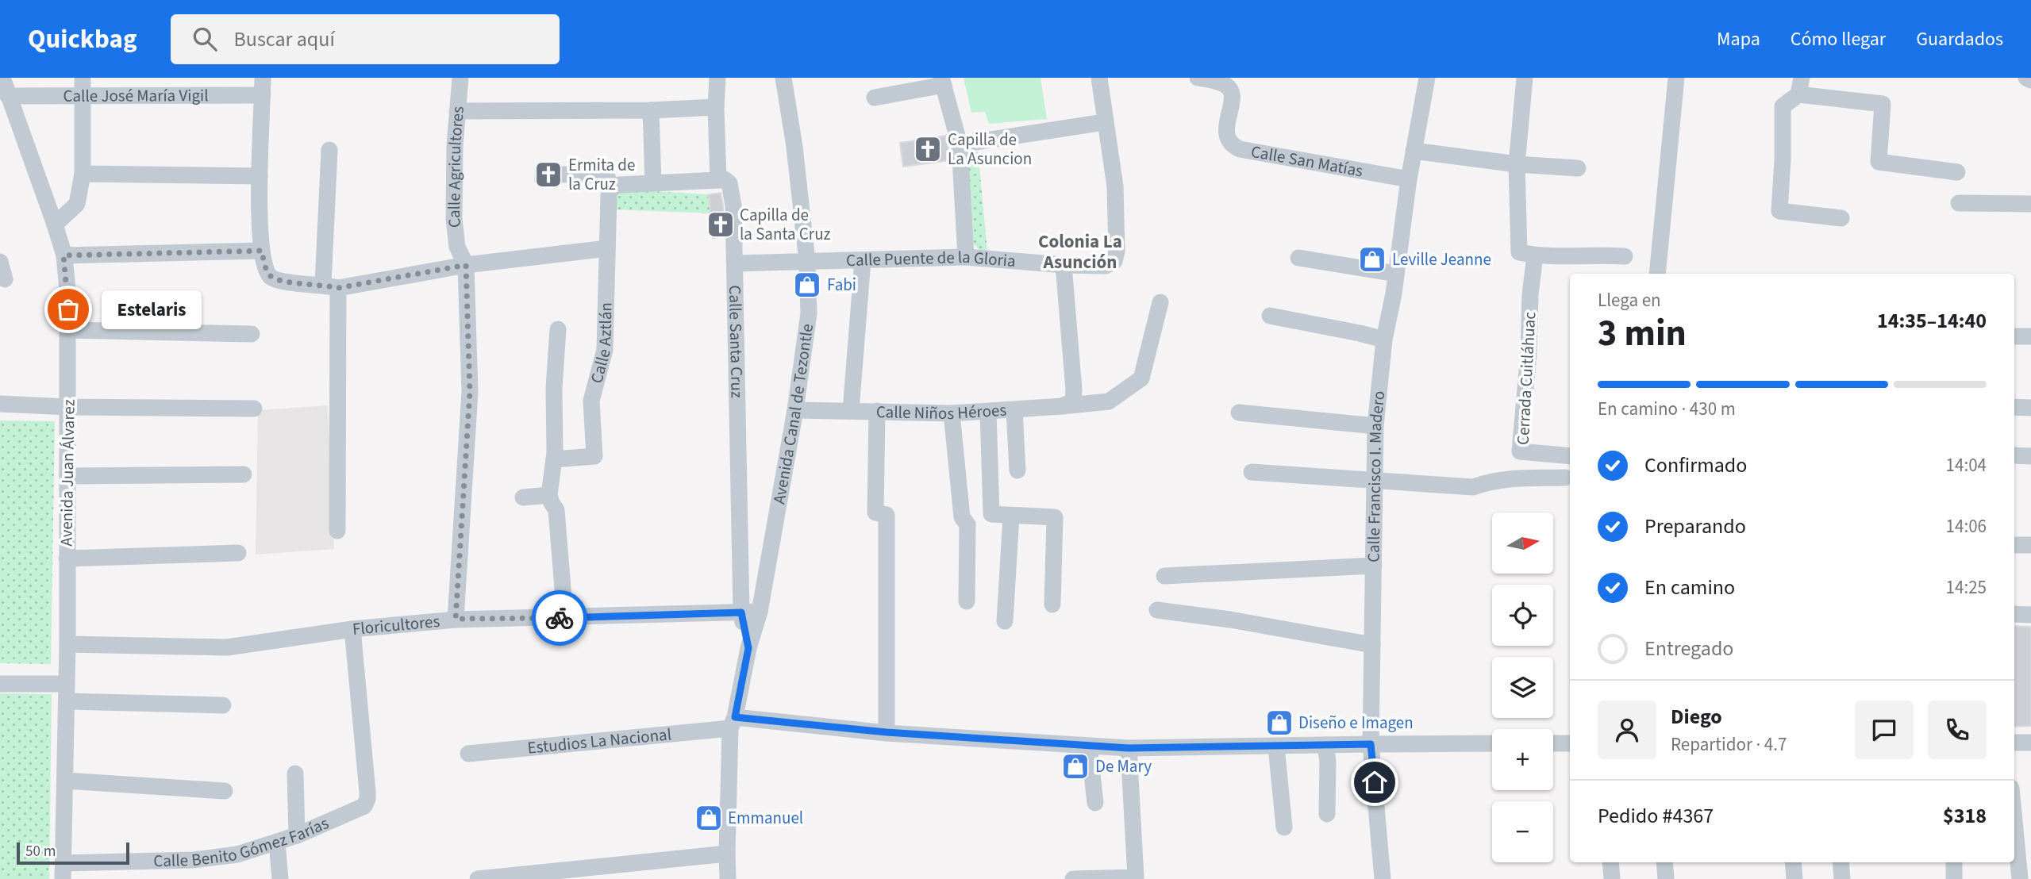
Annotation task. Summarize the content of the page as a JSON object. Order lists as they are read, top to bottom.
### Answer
{
  "streets": {
    "street": [
      "Calle José María Vigil",
      "Calle San Matías",
      "Calle Agricultores",
      "Calle Puente de la Gloria",
      "Calle Santa Cruz",
      "Calle Aztlán",
      "Cerrada Cuitláhuac",
      "Calle Niños Héroes",
      "Avenida Canal de Tezontle",
      "Avenida Juan Álvarez",
      "Calle Francisco I. Madero",
      "Floricultores",
      "Estudios La Nacional",
      "Calle Benito Gómez Farías"
    ]
  },
  "crossings": [
    ["Calle José María Vigil", "Avenida Juan Álvarez"],
    ["Calle San Matías", "Calle Francisco I. Madero"],
    ["Calle Agricultores", "Floricultores"],
    ["Calle Puente de la Gloria", "Calle Santa Cruz"],
    ["Calle Puente de la Gloria", "Avenida Canal de Tezontle"],
    ["Calle Santa Cruz", "Avenida Canal de Tezontle"],
    ["Calle Santa Cruz", "Floricultores"],
    ["Calle Niños Héroes", "Avenida Canal de Tezontle"],
    ["Avenida Canal de Tezontle", "Floricultores"],
    ["Avenida Canal de Tezontle", "Estudios La Nacional"],
    ["Avenida Juan Álvarez", "Floricultores"],
    ["Avenida Juan Álvarez", "Calle Benito Gómez Farías"],
    ["Calle Francisco I. Madero", "Estudios La Nacional"],
    ["Floricultores", "Calle Benito Gómez Farías"]
  ],
  "districts": ["Colonia La Asunción"],
  "places": {
    "church": ["Capilla de La Asuncion", "Ermita de la Cruz", "Capilla de la Santa Cruz"],
    "shop": [
      "Leville Jeanne",
      "Fabi",
      "Diseño e Imagen",
      "De Mary",
      "Emmanuel"
    ],
    "other": ["Estelaris"]
  },
  "scale_bar": "50 m",
  "north": "right",
  "page": {
    "header": "Quickbag",
    "search": "Buscar aquí",
    "nav": ["Mapa", "Cómo llegar", "Guardados"],
    "heading": ["3 min", "Llega en", "14:35–14:40"],
    "panel": [
      "Diego",
      "Repartidor · 4.7",
      "Pedido #4367",
      "$318"
    ],
    "bubble": "Estelaris",
    "bar": "En camino · 430 m",
    "list": [
      ["Confirmado", "14:04"],
      ["Preparando", "14:06"],
      ["En camino", "14:25"],
      "Entregado"
    ],
    "map_buttons": ["+", "−"],
    "scale": "50 m"
  }
}
